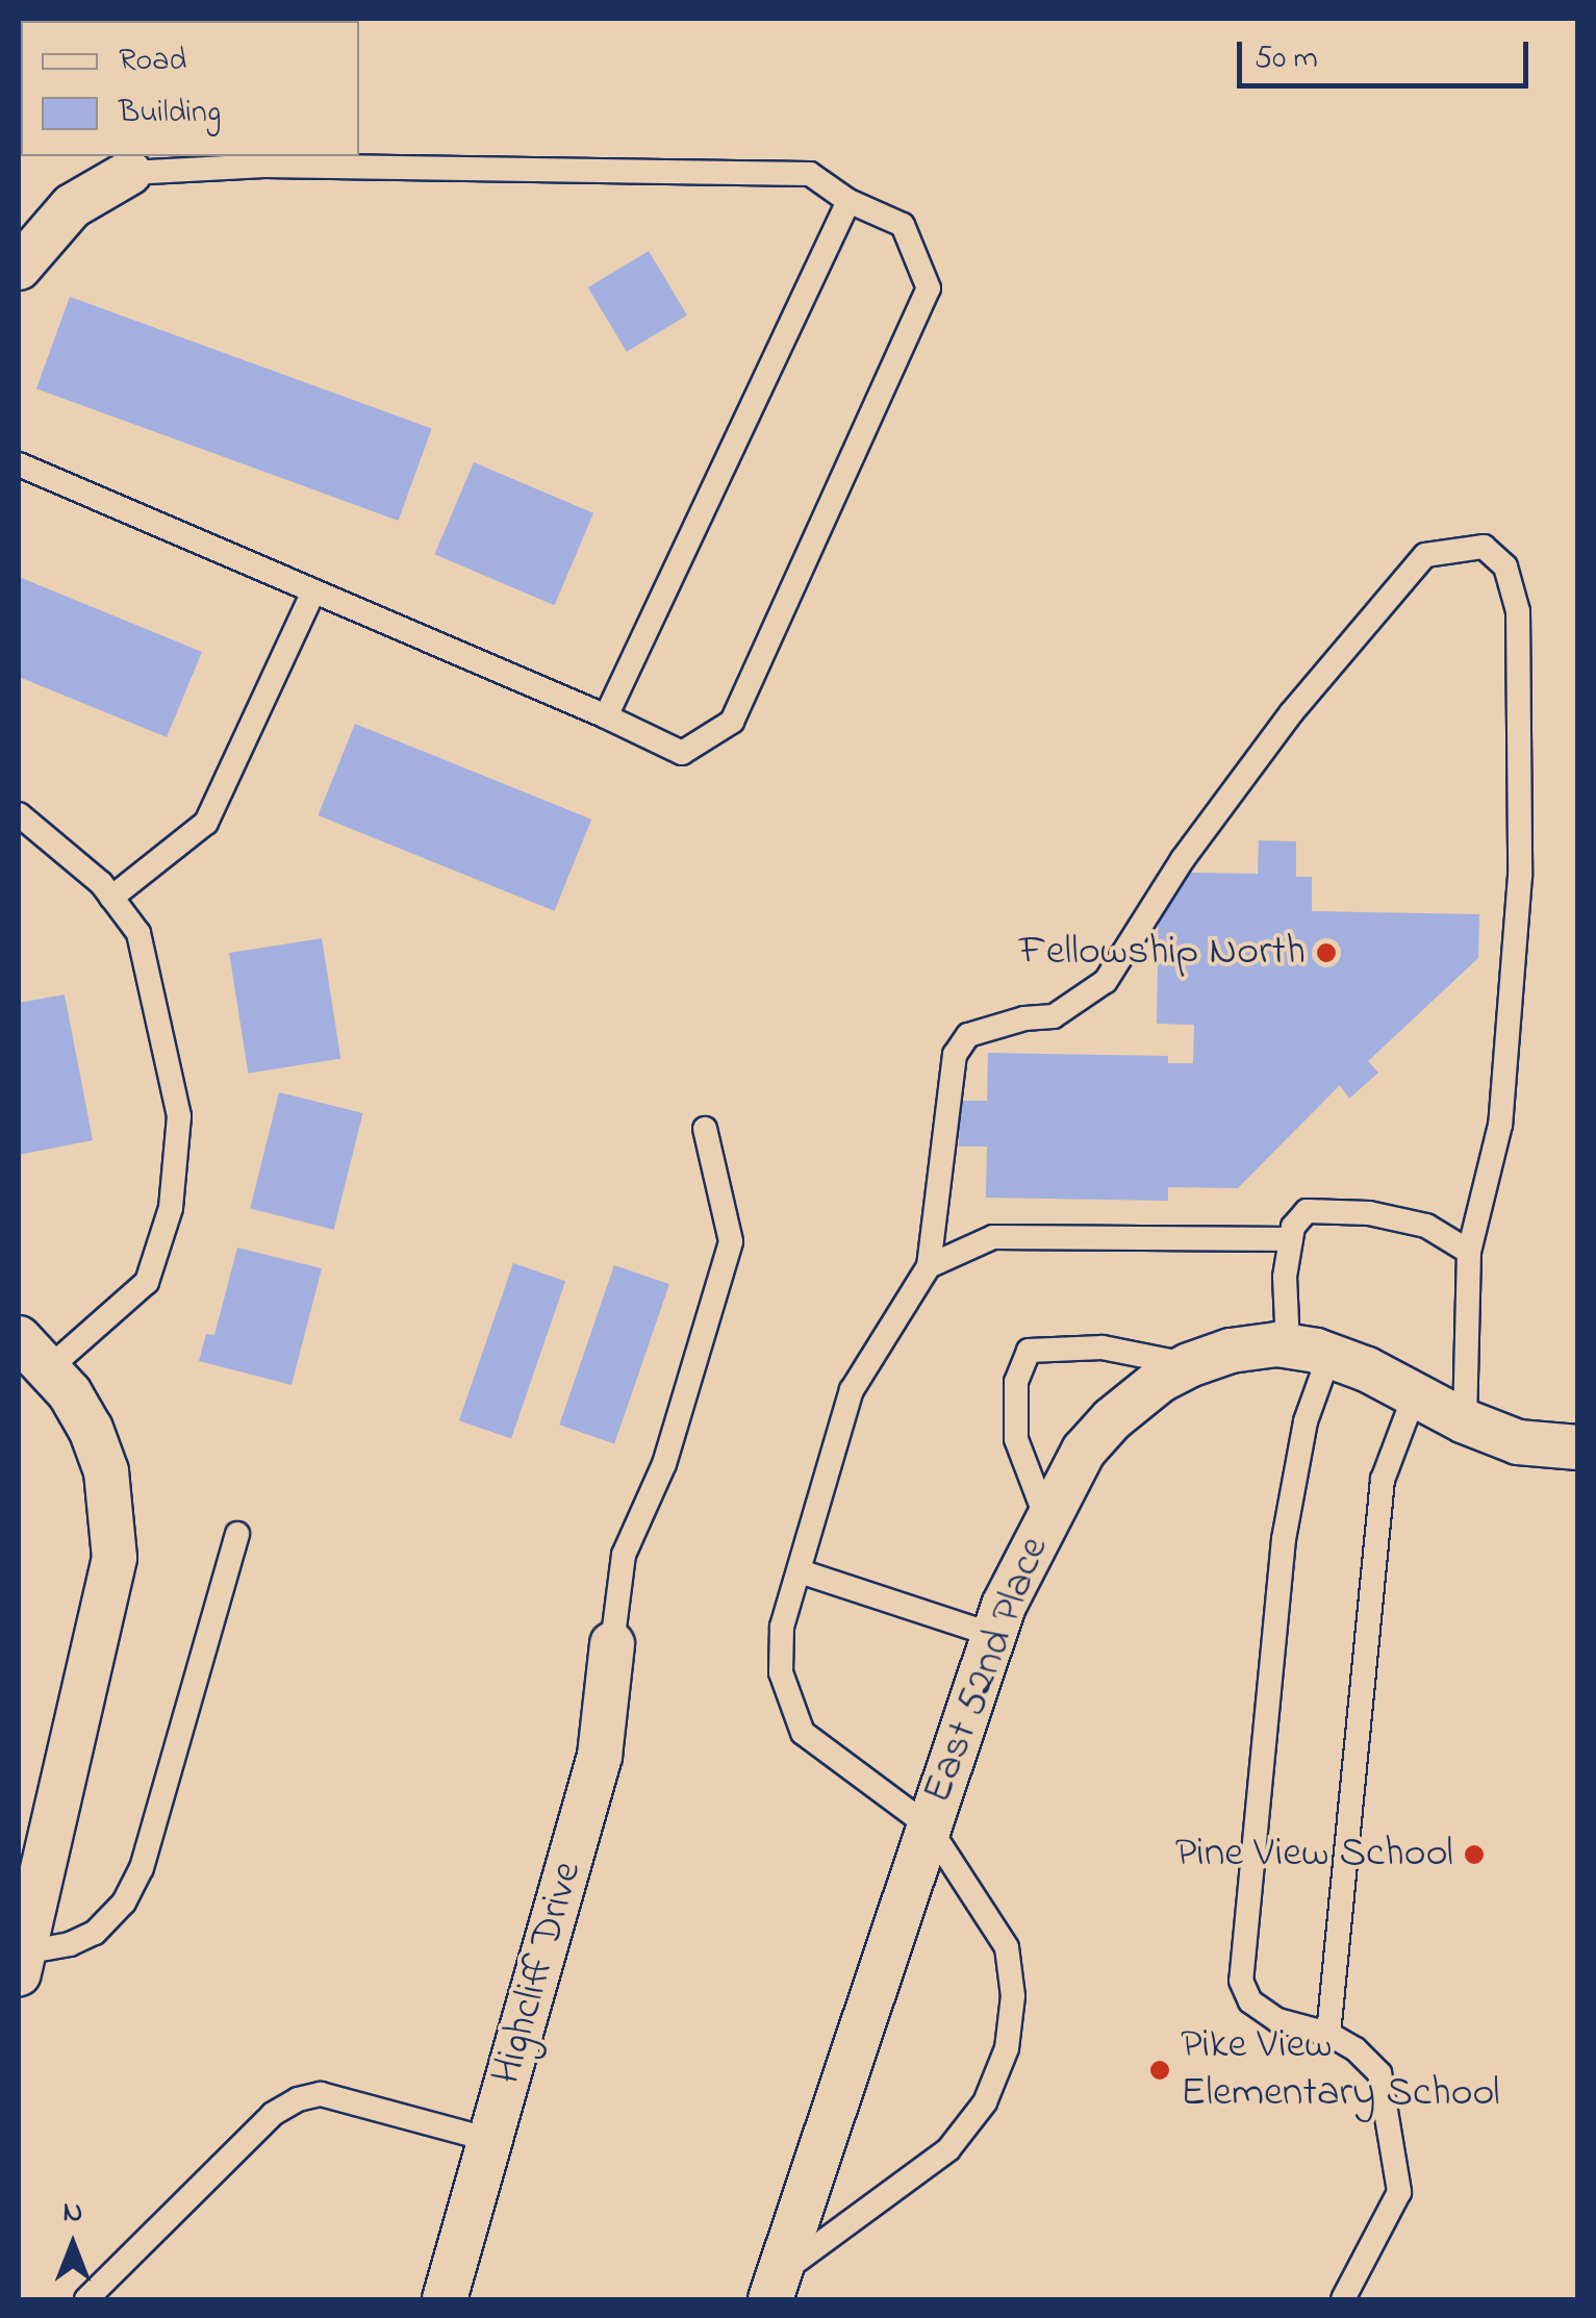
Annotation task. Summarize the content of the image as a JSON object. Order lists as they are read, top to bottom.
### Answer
{
  "streets": {
    "street": ["East 52nd Place", "Highcliff Drive"]
  },
  "places": ["Fellowship North", "Pine View School", "Pike View Elementary School"],
  "legend": ["Road", "Building"],
  "scale_bar": "50 m",
  "north": "top"
}
